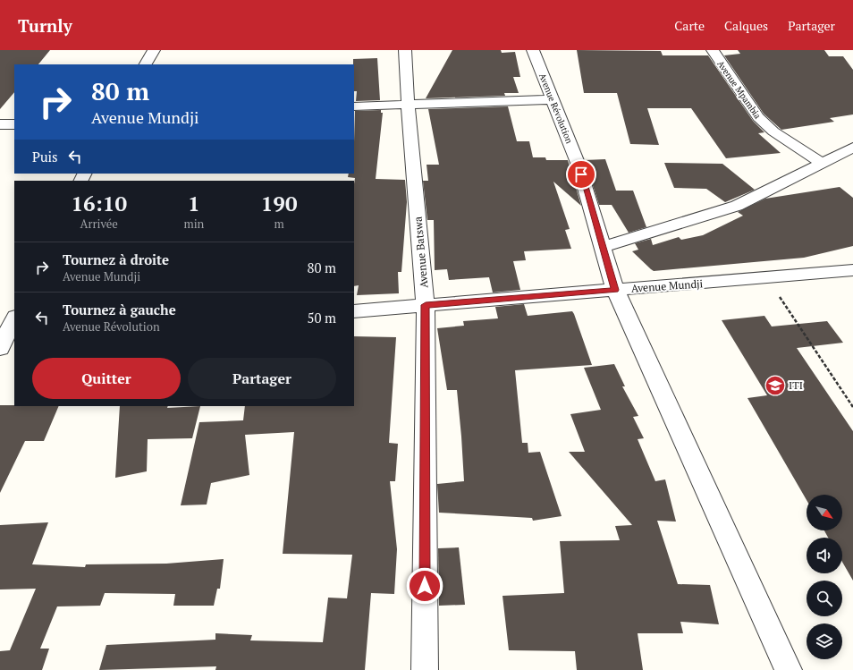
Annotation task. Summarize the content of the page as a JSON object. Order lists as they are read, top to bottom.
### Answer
{
  "streets": {
    "street": [
      "Avenue Mpambia",
      "Avenue Révolution",
      "Avenue Batswa",
      "Avenue Mundji"
    ]
  },
  "crossings": [
    ["Avenue Révolution", "Avenue Mundji"],
    ["Avenue Batswa", "Avenue Mundji"]
  ],
  "places": {
    "school or university": ["ITI"]
  },
  "north": "bottom right",
  "page": {
    "header": "Turnly",
    "nav": ["Carte", "Calques", "Partager"],
    "turn": ["80 m", "Avenue Mundji"],
    "then": "Puis",
    "eta": [
      "16:10",
      "Arrivée",
      "1",
      "min",
      "190",
      "m"
    ],
    "list": [
      {
        "name": "Tournez à droite",
        "note": "Avenue Mundji",
        "value": "80 m"
      },
      {
        "name": "Tournez à gauche",
        "note": "Avenue Révolution",
        "value": "50 m"
      }
    ],
    "buttons": ["Quitter", "Partager"]
  }
}
